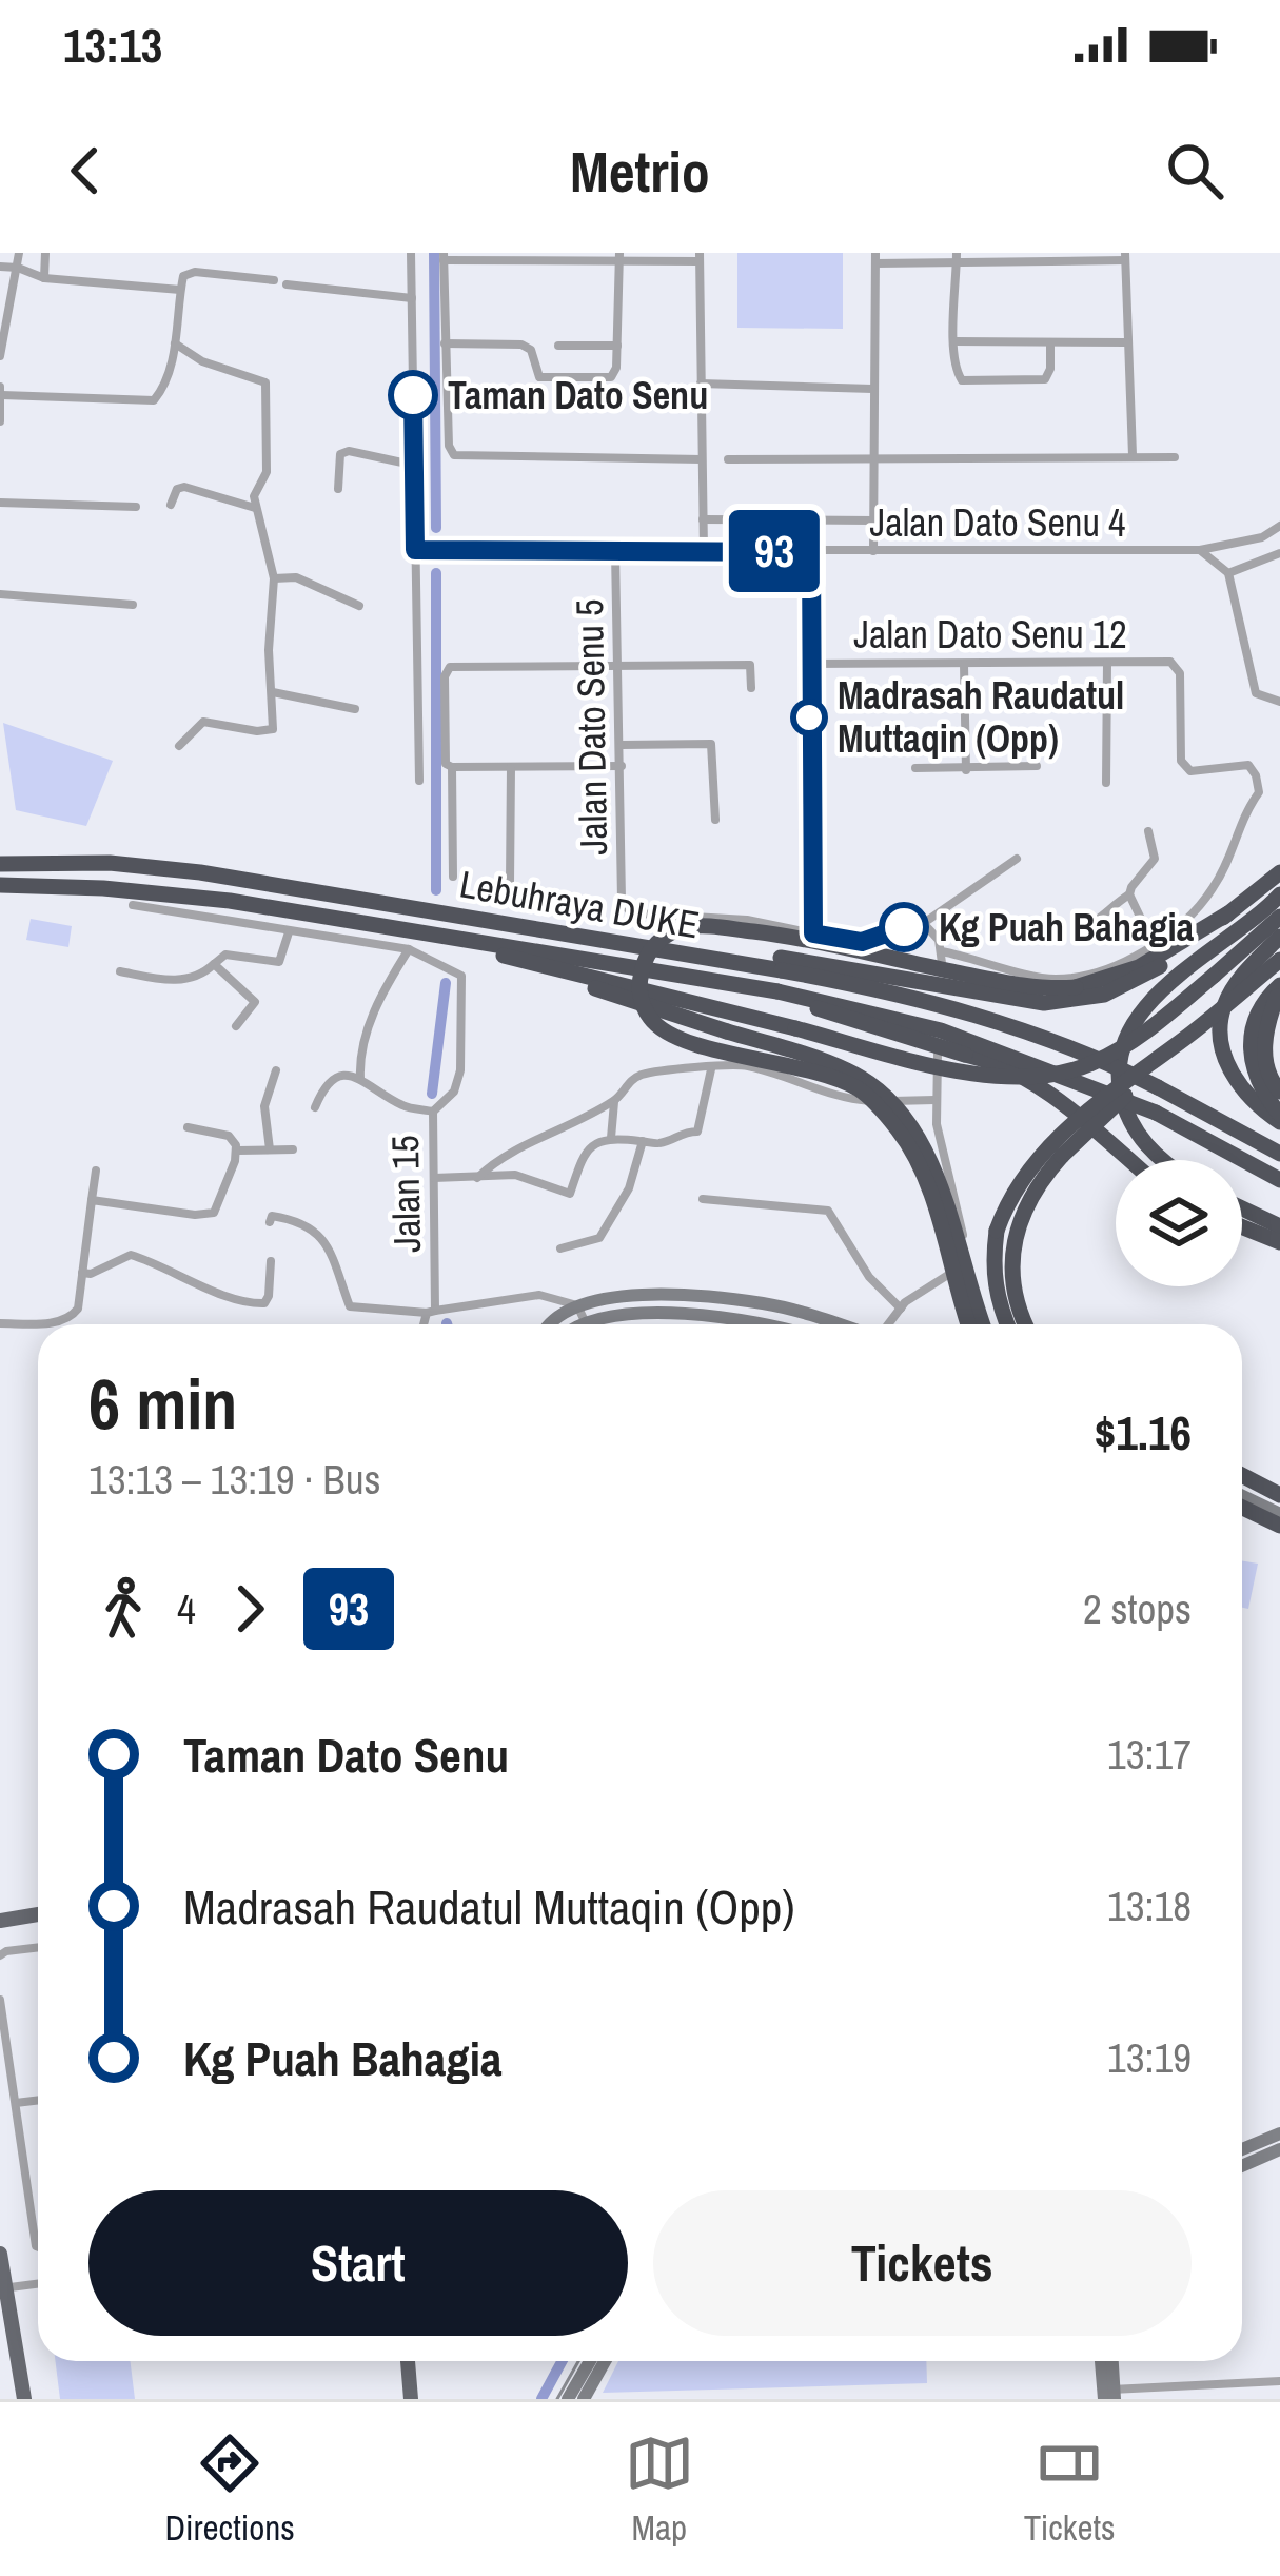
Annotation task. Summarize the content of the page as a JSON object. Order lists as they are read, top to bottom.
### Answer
{
  "streets": {
    "highway": ["Lebuhraya DUKE"],
    "street": [
      "Jalan Dato Senu 4",
      "Jalan Dato Senu 12",
      "Jalan Dato Senu 5",
      "Jalan 15"
    ]
  },
  "crossings": [
    ["Jalan Dato Senu 4", "Jalan Dato Senu 5"],
    ["Lebuhraya DUKE", "Jalan 15"]
  ],
  "places": ["Taman Dato Senu", "Madrasah Raudatul Muttaqin (Opp)", "Kg Puah Bahagia"],
  "lines": ["bus line 93"],
  "page": {
    "status": "13:13",
    "header": "Metrio",
    "on_map": "93",
    "heading": ["6 min", "13:13 – 13:19 · Bus", "$1.16"],
    "legs": ["4", "93", "2 stops"],
    "list": [
      {
        "name": "Taman Dato Senu",
        "value": "13:17"
      },
      {
        "name": "Madrasah Raudatul Muttaqin (Opp)",
        "value": "13:18"
      },
      {
        "name": "Kg Puah Bahagia",
        "value": "13:19"
      }
    ],
    "buttons": ["Start", "Tickets"],
    "tabs": ["Directions", "Map", "Tickets"]
  }
}
